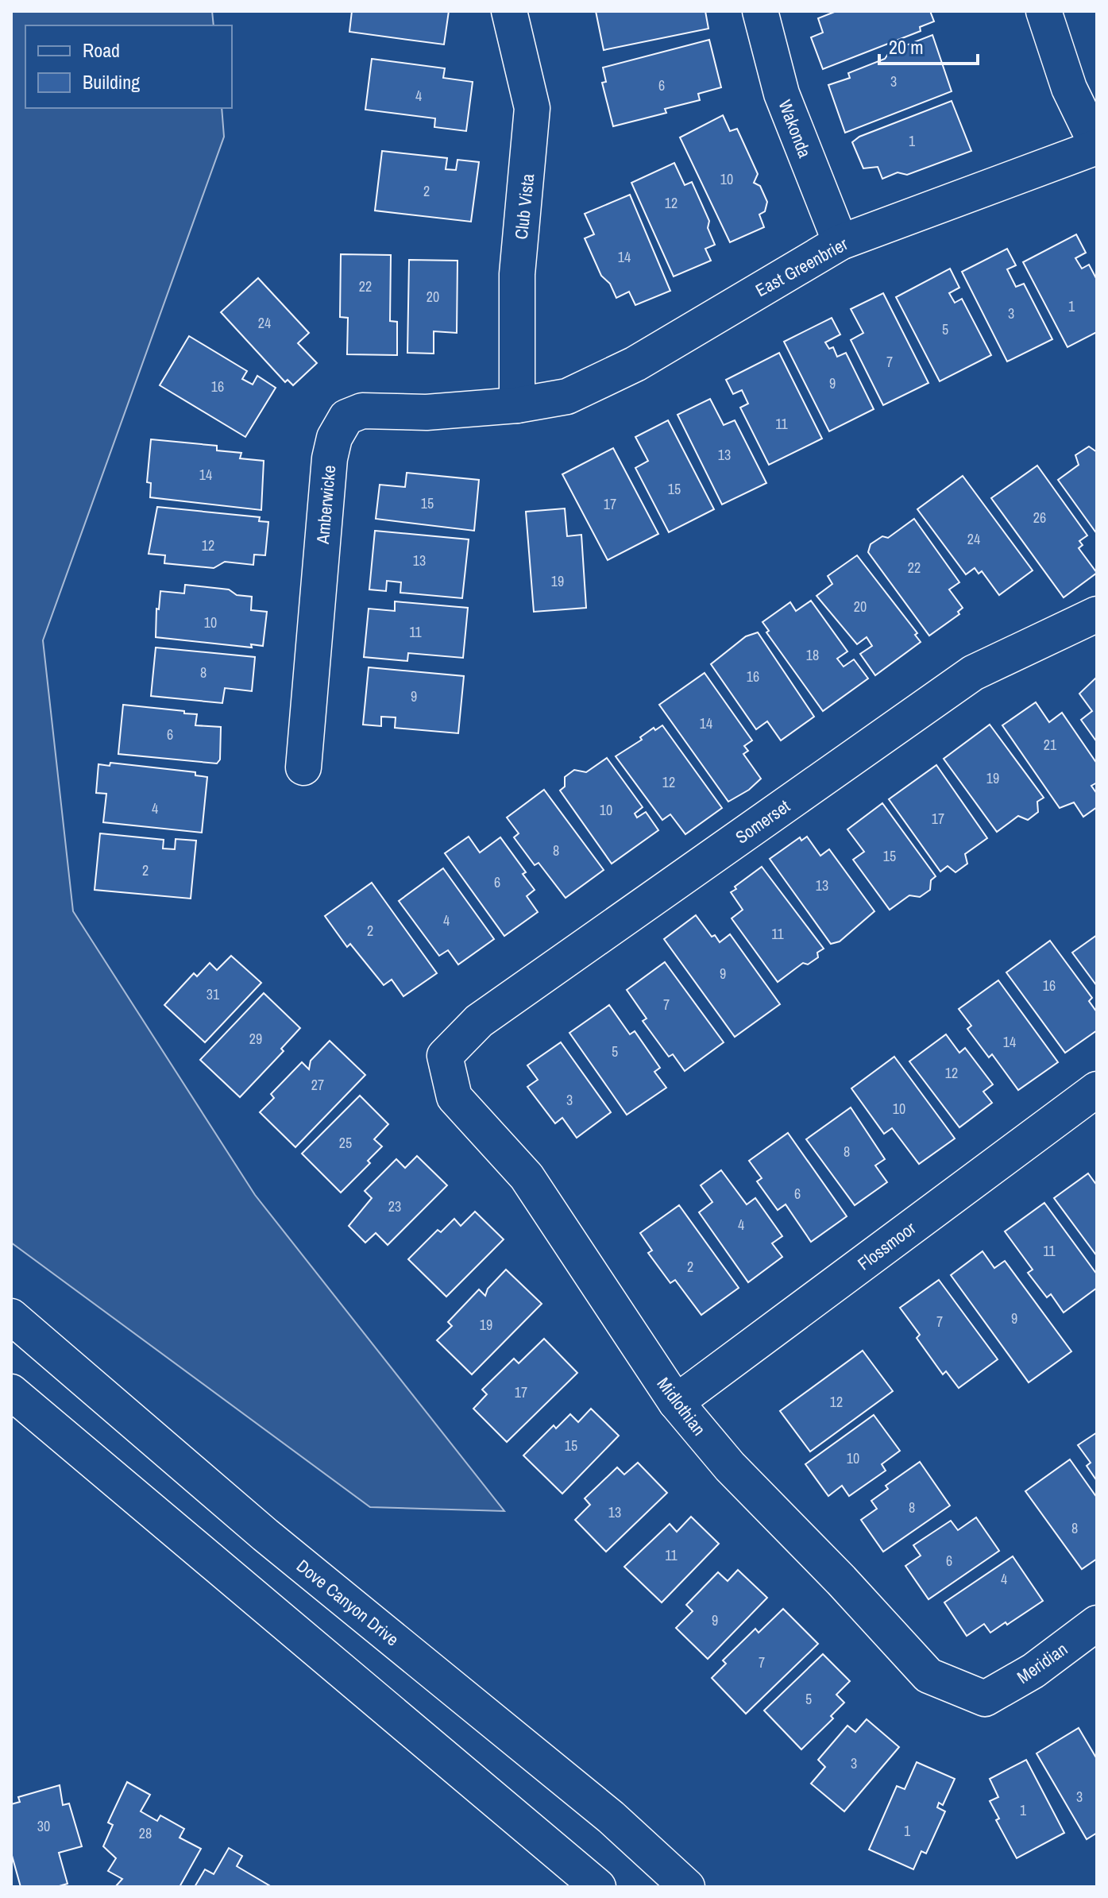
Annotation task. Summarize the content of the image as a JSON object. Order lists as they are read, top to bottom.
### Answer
{
  "streets": {
    "street": [
      "Wakonda",
      "Club Vista",
      "East Greenbrier",
      "Amberwicke",
      "Somerset",
      "Flossmoor",
      "Midlothian",
      "Dove Canyon Drive",
      "Meridian"
    ]
  },
  "crossings": [
    ["Wakonda", "East Greenbrier"],
    ["Club Vista", "East Greenbrier"],
    ["Club Vista", "Amberwicke"],
    ["East Greenbrier", "Amberwicke"],
    ["Somerset", "Midlothian"],
    ["Flossmoor", "Midlothian"],
    ["Midlothian", "Meridian"]
  ],
  "house_numbers": [
    "3",
    "6",
    "4",
    "1",
    "10",
    "2",
    "12",
    "14",
    "22",
    "20",
    "1",
    "3",
    "24",
    "5",
    "7",
    "9",
    "16",
    "11",
    "13",
    "14",
    "15",
    "15",
    "17",
    "26",
    "24",
    "12",
    "13",
    "22",
    "19",
    "20",
    "10",
    "11",
    "18",
    "8",
    "16",
    "9",
    "14",
    "6",
    "21",
    "19",
    "12",
    "4",
    "10",
    "17",
    "8",
    "15",
    "2",
    "6",
    "13",
    "4",
    "2",
    "11",
    "9",
    "16",
    "31",
    "7",
    "29",
    "14",
    "5",
    "12",
    "27",
    "3",
    "10",
    "25",
    "8",
    "6",
    "23",
    "4",
    "11",
    "2",
    "9",
    "7",
    "19",
    "17",
    "12",
    "15",
    "10",
    "8",
    "13",
    "8",
    "11",
    "6",
    "4",
    "9",
    "7",
    "5",
    "3",
    "3",
    "1",
    "30",
    "1",
    "28"
  ],
  "legend": ["Road", "Building"],
  "scale_bar": "20 m"
}
